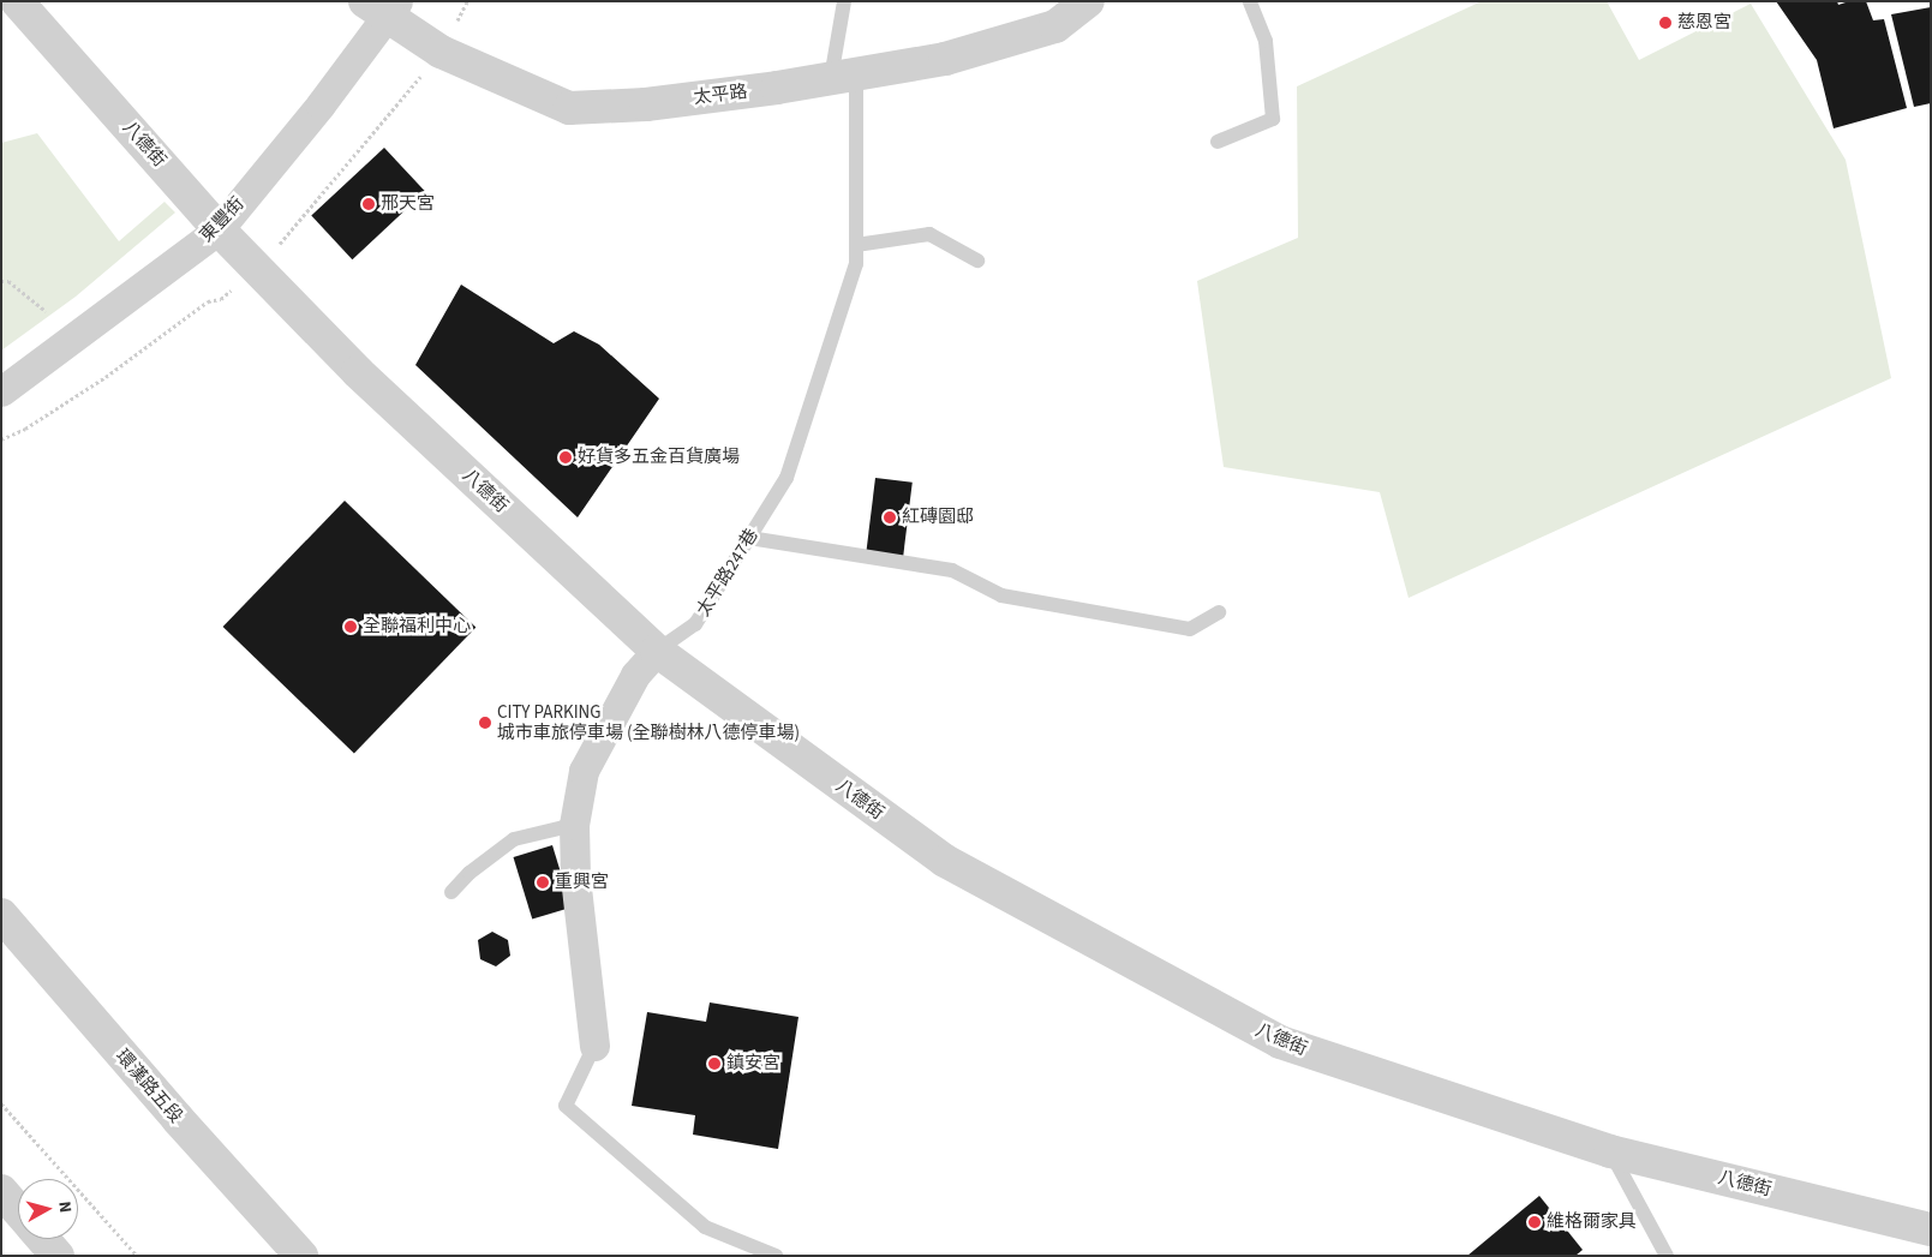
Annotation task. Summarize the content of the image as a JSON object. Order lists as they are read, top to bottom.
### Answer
{
  "streets": {
    "street": [
      "太平路",
      "八德街",
      "東豐街",
      "太平路247巷",
      "環漢路五段"
    ]
  },
  "crossings": [
    ["太平路", "東豐街"],
    ["太平路", "太平路247巷"],
    ["八德街", "東豐街"],
    ["八德街", "太平路247巷"]
  ],
  "places": [
    "慈恩宮",
    "邢天宮",
    "好貨多五金百貨廣場",
    "紅磚園邸",
    "全聯福利中心",
    "CITY PARKING 城市車旅停車場 (全聯樹林八德停車場)",
    "重興宮",
    "鎮安宮",
    "維格爾家具"
  ],
  "north": "right"
}
